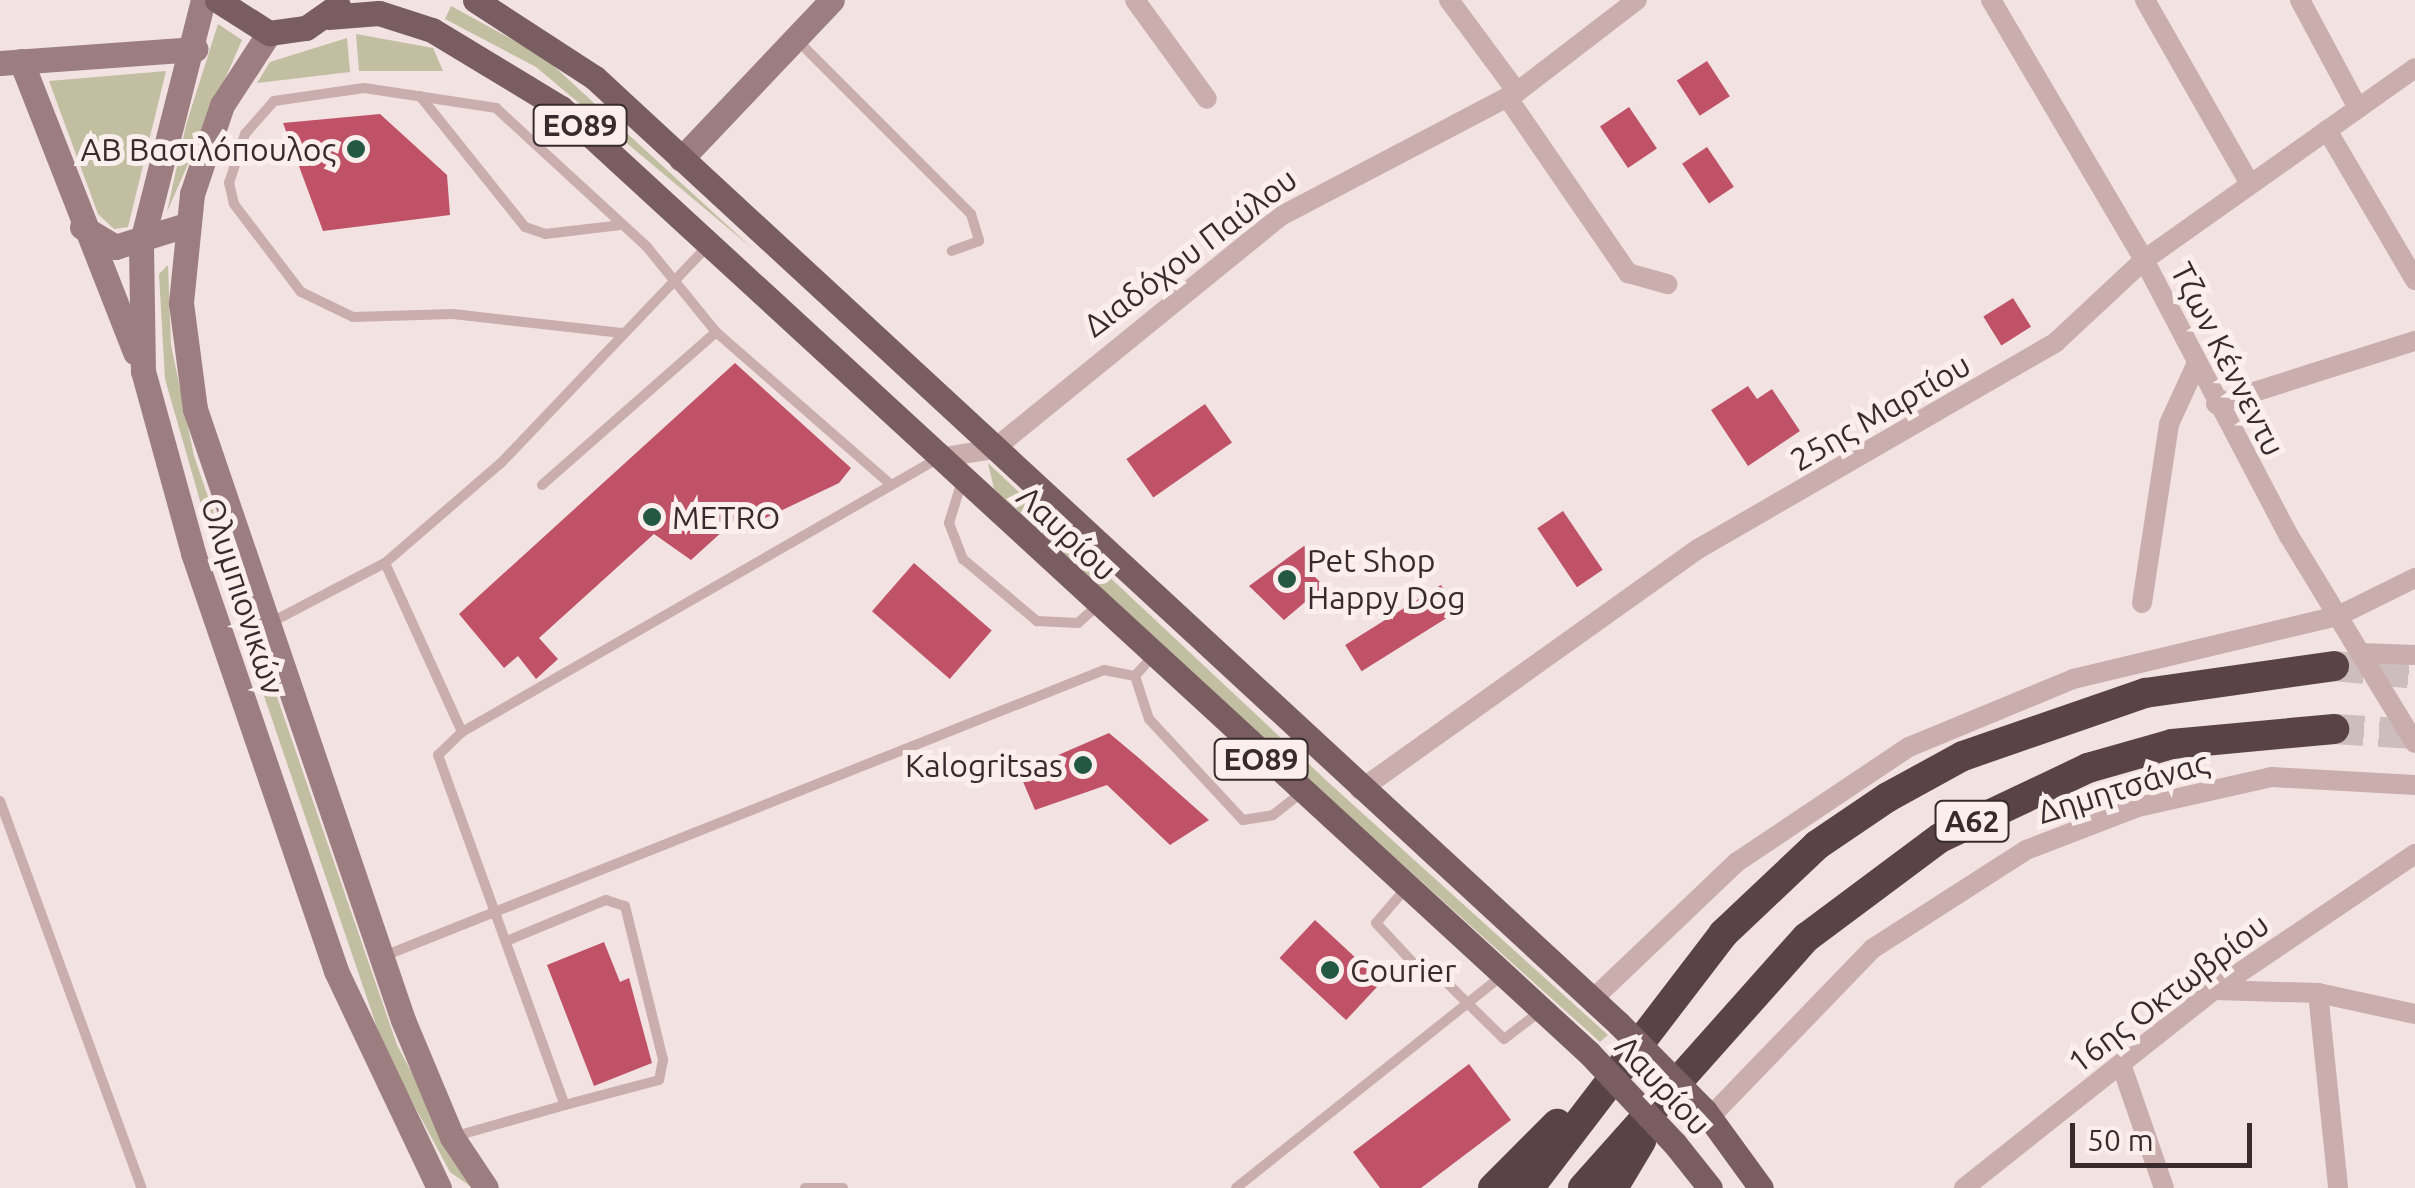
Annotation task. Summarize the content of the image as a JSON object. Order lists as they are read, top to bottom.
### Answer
{
  "streets": {
    "highway": ["Α62"],
    "main road": ["ΕΟ89", "Λαυρίου", "Ολυμπιονικών"],
    "street": [
      "Διαδόχου Παύλου",
      "Τζων Κέννεντυ",
      "25ης Μαρτίου",
      "Δημητσάνας",
      "16ης Οκτωβρίου"
    ]
  },
  "crossings": [
    ["Διαδόχου Παύλου", "Λαυρίου"],
    ["Τζων Κέννεντυ", "25ης Μαρτίου"],
    ["Τζων Κέννεντυ", "Α62"],
    ["25ης Μαρτίου", "Λαυρίου"],
    ["Λαυρίου", "Ολυμπιονικών"],
    ["Λαυρίου", "Δημητσάνας"]
  ],
  "places": [
    "ΑΒ Βασιλόπουλος",
    "METRO",
    "Pet Shop Happy Dog",
    "Kalogritsas",
    "Courier"
  ],
  "scale_bar": "50 m"
}
